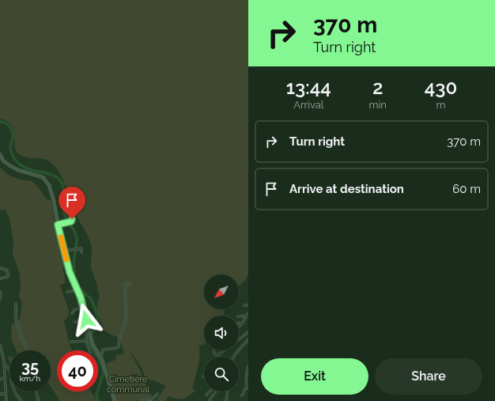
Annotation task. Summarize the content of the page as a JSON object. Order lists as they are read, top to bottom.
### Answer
{
  "parks": ["Cimetière communal"],
  "north": "bottom left",
  "page": {
    "turn": ["370 m", "Turn right"],
    "eta": [
      "13:44",
      "Arrival",
      "2",
      "min",
      "430",
      "m"
    ],
    "list": [
      {
        "name": "Turn right",
        "value": "370 m"
      },
      {
        "name": "Arrive at destination",
        "value": "60 m"
      }
    ],
    "speed": "35 km/h",
    "limit": "40",
    "buttons": ["Exit", "Share"]
  }
}
